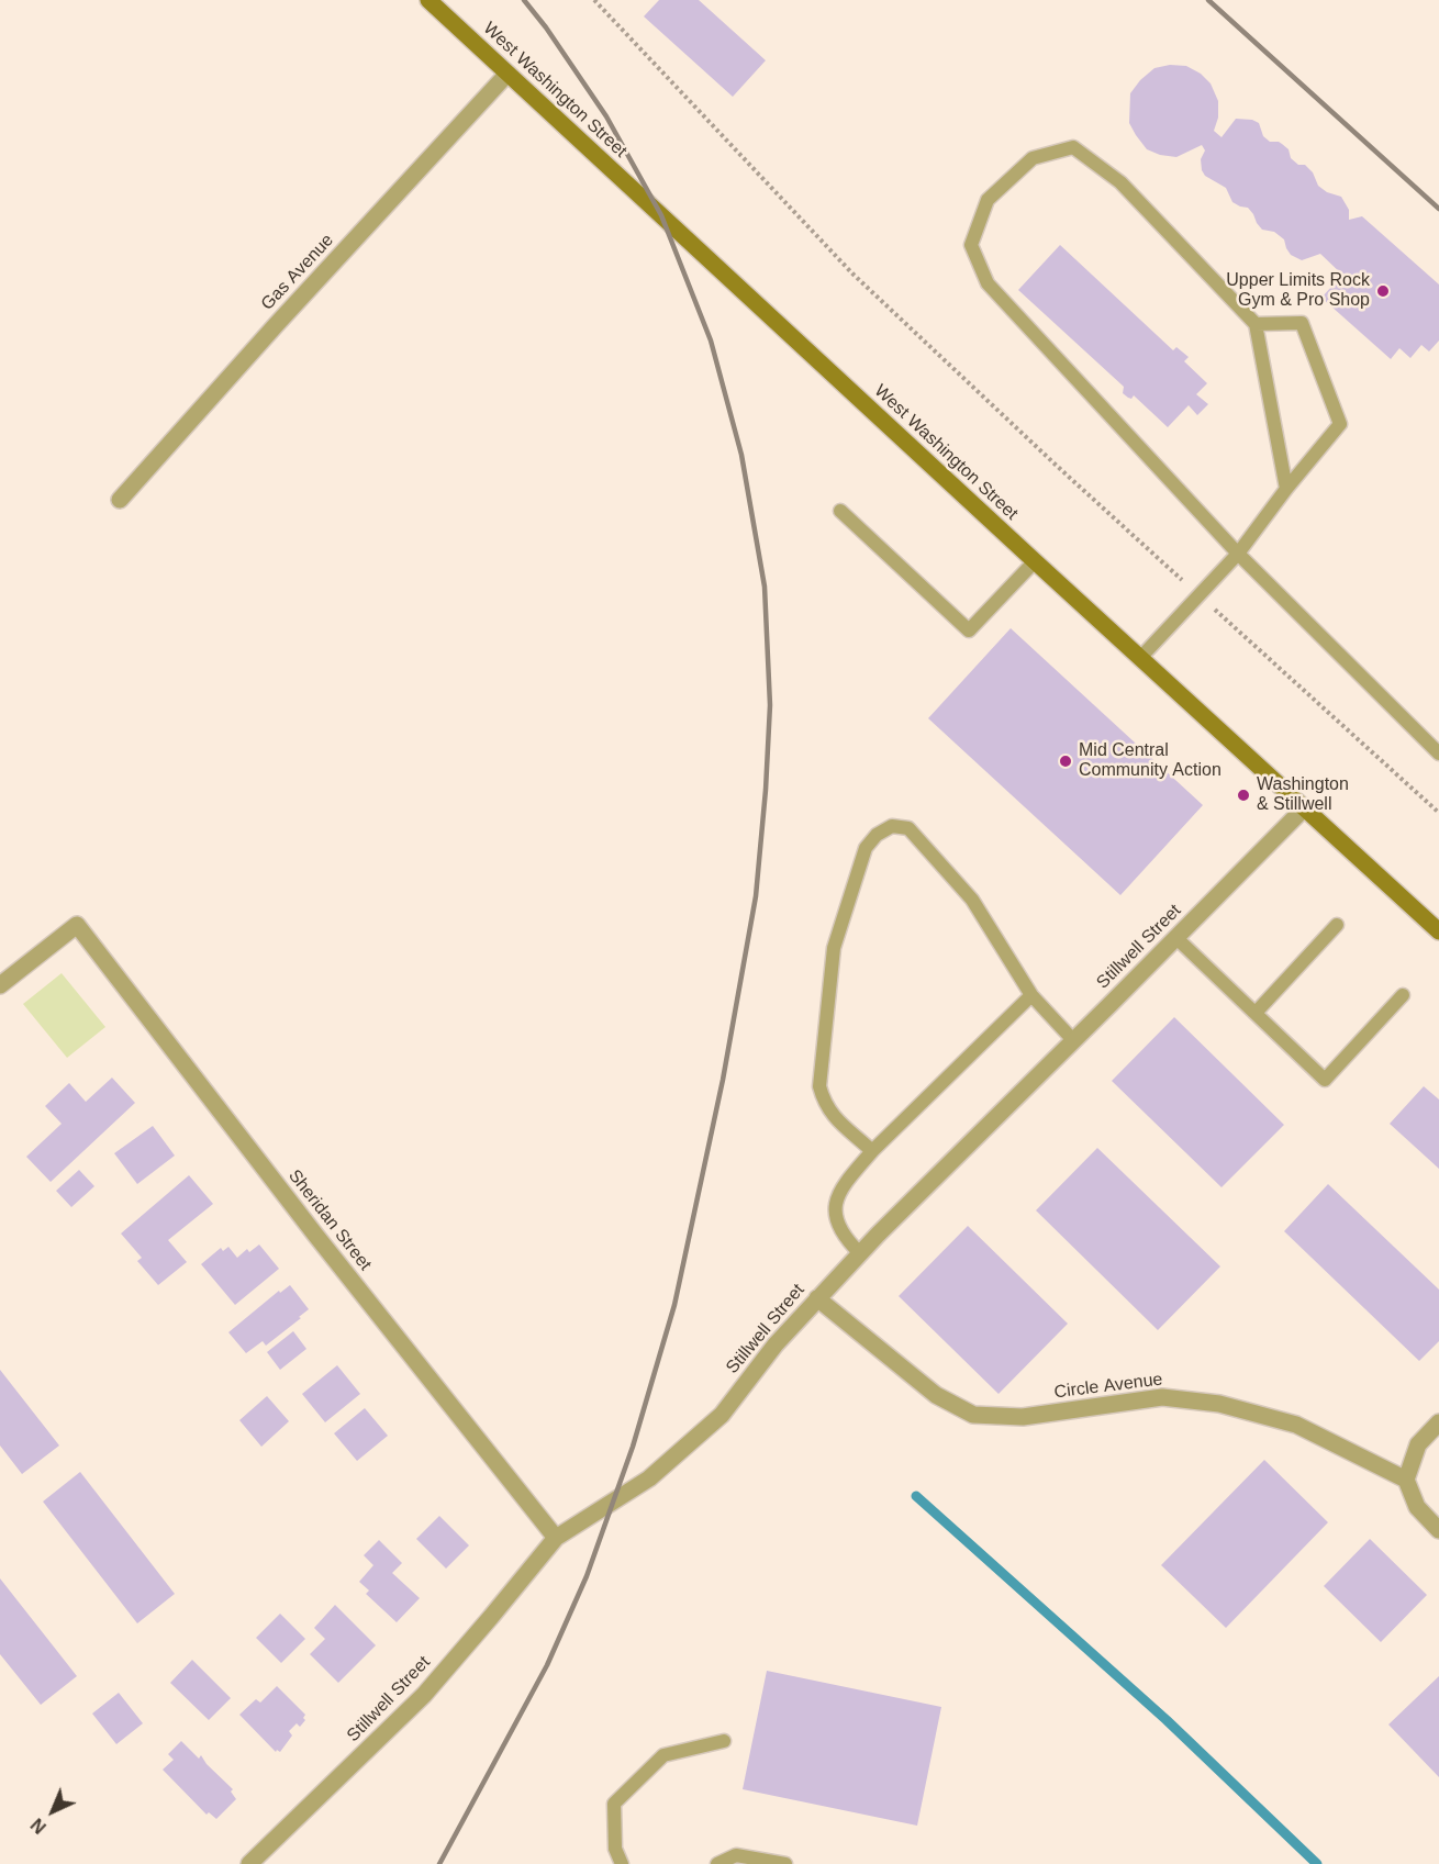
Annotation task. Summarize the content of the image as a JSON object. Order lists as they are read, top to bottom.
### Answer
{
  "streets": {
    "main road": ["West Washington Street"],
    "street": [
      "Gas Avenue",
      "Stillwell Street",
      "Sheridan Street",
      "Circle Avenue"
    ]
  },
  "crossings": [
    ["West Washington Street", "Gas Avenue"],
    ["West Washington Street", "Stillwell Street"],
    ["Stillwell Street", "Sheridan Street"],
    ["Stillwell Street", "Circle Avenue"]
  ],
  "places": ["Upper Limits Rock Gym & Pro Shop", "Mid Central Community Action", "Washington & Stillwell"],
  "north": "bottom left"
}
